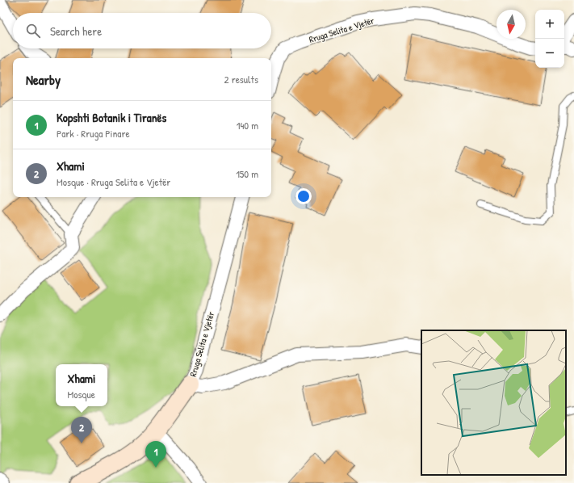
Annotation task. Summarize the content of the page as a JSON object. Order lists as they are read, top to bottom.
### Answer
{
  "streets": {
    "street": ["Rruga Selita e Vjetër"]
  },
  "north": "bottom",
  "page": {
    "map_buttons": ["+", "−"],
    "search": "Search here",
    "heading": ["Nearby", "2 results"],
    "list": [
      {
        "mark": "1",
        "name": "Kopshti Botanik i Tiranës",
        "note": "Park · Rruga Pinare",
        "value": "140 m"
      },
      {
        "mark": "2",
        "name": "Xhami",
        "note": "Mosque · Rruga Selita e Vjetër",
        "value": "150 m"
      }
    ],
    "popup": ["Xhami", "Mosque"],
    "pins": ["2", "1"]
  }
}
